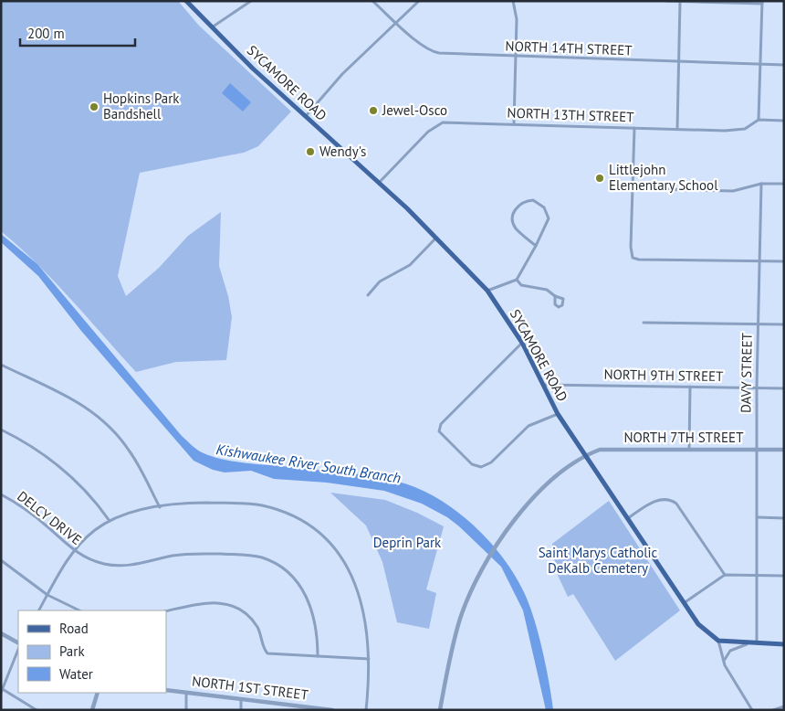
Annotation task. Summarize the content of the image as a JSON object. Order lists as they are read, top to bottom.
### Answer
{
  "streets": {
    "main road": ["SYCAMORE ROAD"],
    "street": [
      "NORTH 14TH STREET",
      "NORTH 13TH STREET",
      "DAVY STREET",
      "NORTH 9TH STREET",
      "NORTH 7TH STREET",
      "DELCY DRIVE",
      "NORTH 1ST STREET"
    ]
  },
  "crossings": [
    ["SYCAMORE ROAD", "NORTH 13TH STREET"],
    ["SYCAMORE ROAD", "NORTH 9TH STREET"],
    ["SYCAMORE ROAD", "NORTH 7TH STREET"],
    ["DAVY STREET", "NORTH 9TH STREET"],
    ["DAVY STREET", "NORTH 7TH STREET"]
  ],
  "water": ["Kishwaukee River South Branch"],
  "parks": ["Deprin Park", "Saint Marys Catholic DeKalb Cemetery"],
  "places": [
    "Hopkins Park Bandshell",
    "Jewel-Osco",
    "Wendy's",
    "Littlejohn Elementary School"
  ],
  "legend": ["Road", "Park", "Water"],
  "scale_bar": "200 m"
}
